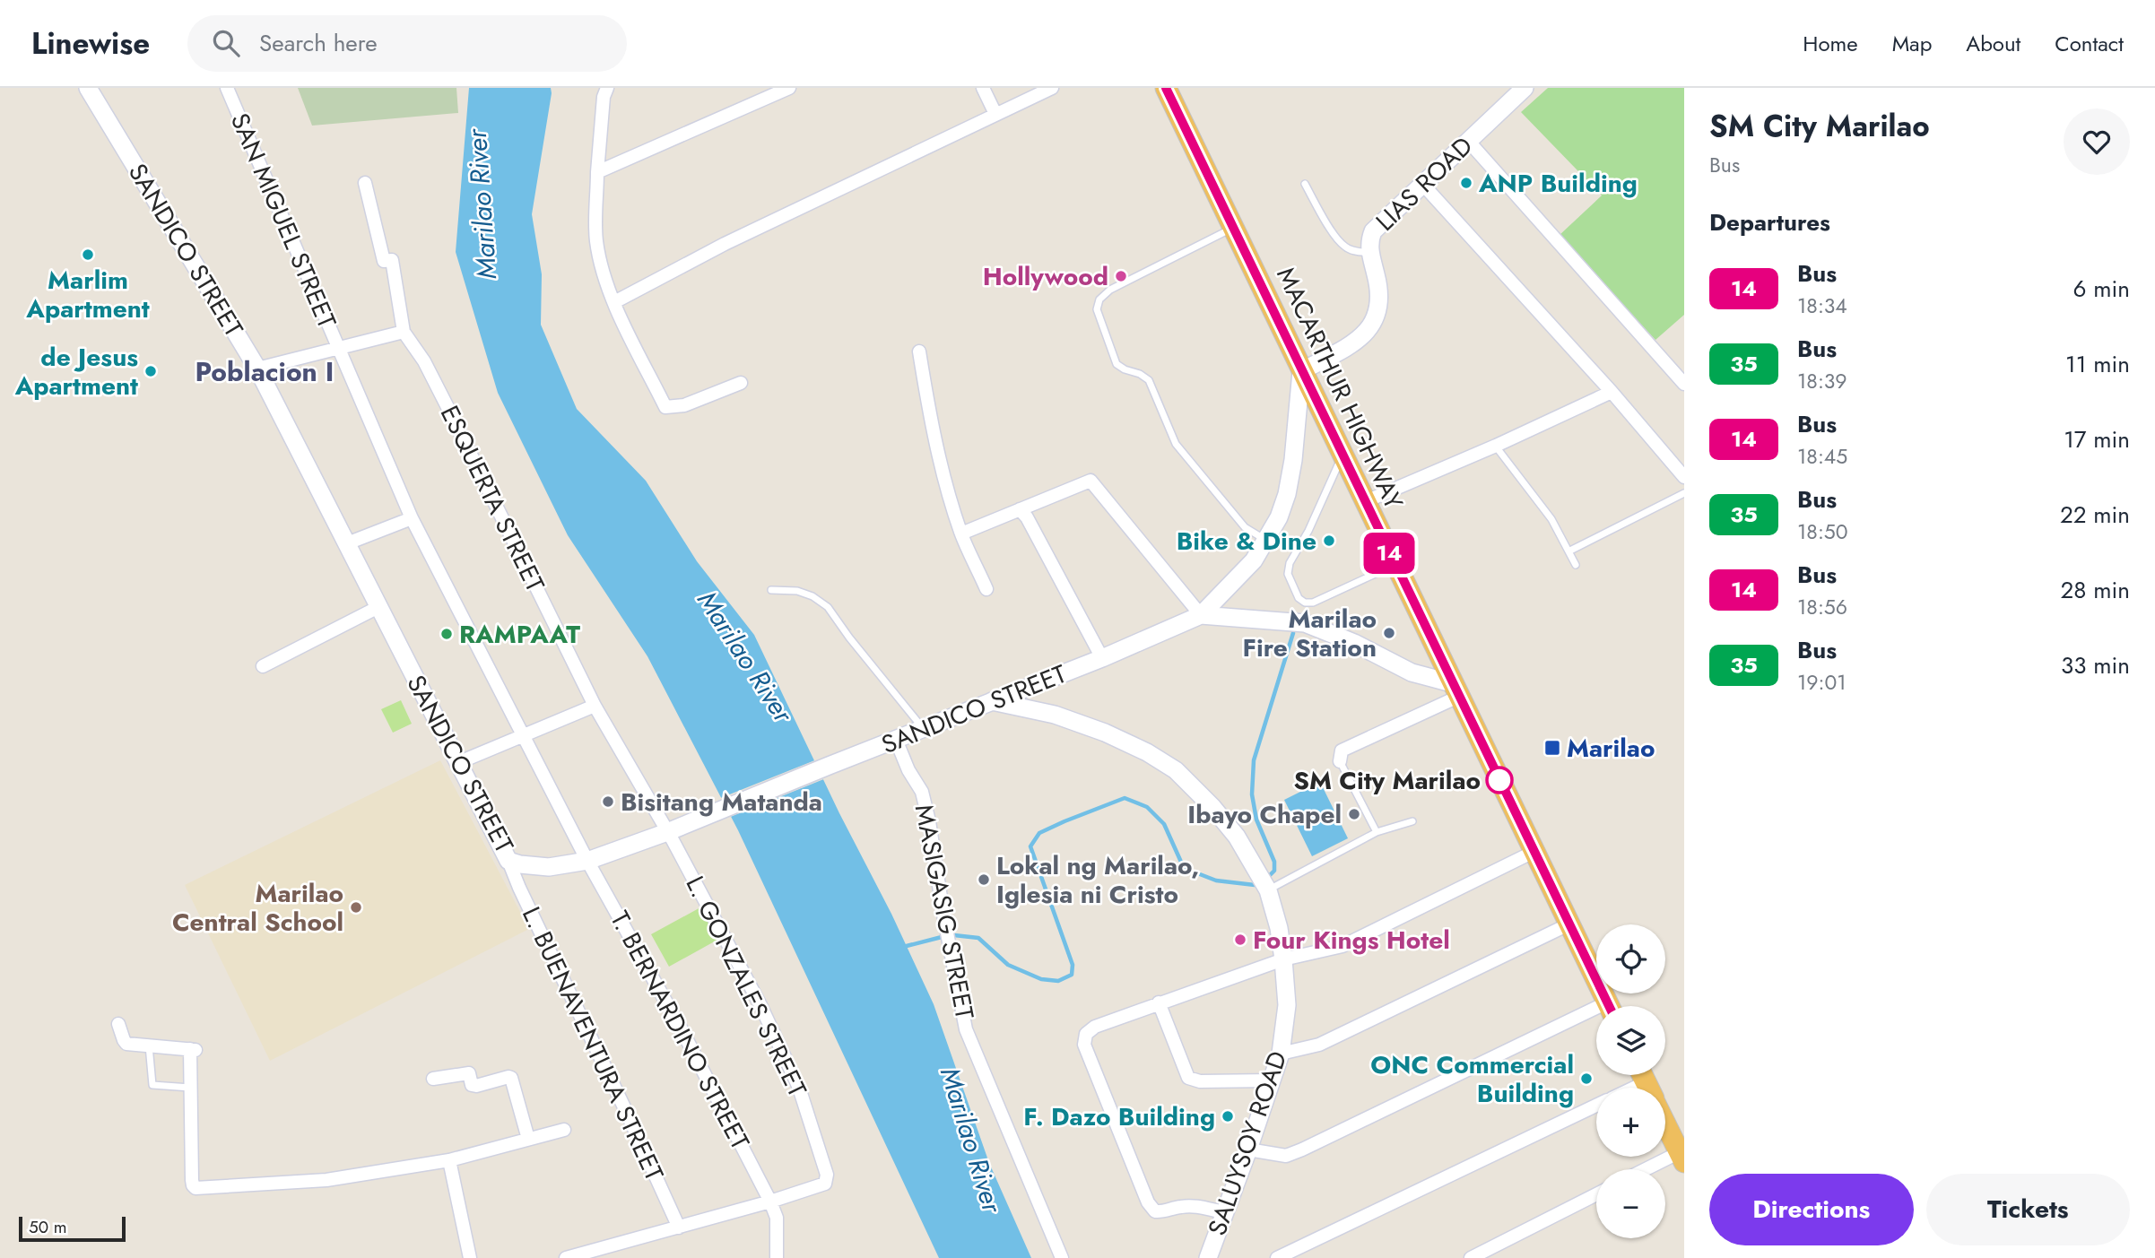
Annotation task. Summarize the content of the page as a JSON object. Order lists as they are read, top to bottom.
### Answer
{
  "streets": {
    "highway": ["MACARTHUR HIGHWAY"],
    "main road": ["LIAS ROAD", "SANDICO STREET", "SALUYSOY ROAD"],
    "street": [
      "SAN MIGUEL STREET",
      "ESQUERTA STREET",
      "MASIGASIG STREET",
      "L. GONZALES STREET",
      "T. BERNARDINO STREET",
      "L. BUENAVENTURA STREET"
    ]
  },
  "crossings": [
    ["LIAS ROAD", "SANDICO STREET"],
    ["LIAS ROAD", "MACARTHUR HIGHWAY"],
    ["SAN MIGUEL STREET", "SANDICO STREET"],
    ["SAN MIGUEL STREET", "T. BERNARDINO STREET"],
    ["SANDICO STREET", "MACARTHUR HIGHWAY"],
    ["SANDICO STREET", "ESQUERTA STREET"],
    ["SANDICO STREET", "MASIGASIG STREET"],
    ["SANDICO STREET", "L. GONZALES STREET"],
    ["SANDICO STREET", "T. BERNARDINO STREET"],
    ["SANDICO STREET", "L. BUENAVENTURA STREET"],
    ["SANDICO STREET", "SALUYSOY ROAD"],
    ["ESQUERTA STREET", "L. GONZALES STREET"],
    ["L. GONZALES STREET", "T. BERNARDINO STREET"]
  ],
  "districts": ["Poblacion I"],
  "water": ["Marilao River"],
  "places": {
    "other": [
      "ANP Building",
      "Marlim Apartment",
      "Hollywood",
      "de Jesus Apartment",
      "Bike & Dine",
      "Marilao Fire Station",
      "RAMPAAT",
      "SM City Marilao",
      "Bisitang Matanda",
      "Ibayo Chapel",
      "Lokal ng Marilao, Iglesia ni Cristo",
      "Marilao Central School",
      "Four Kings Hotel",
      "ONC Commercial Building",
      "F. Dazo Building"
    ],
    "transit": ["Marilao"]
  },
  "lines": ["bus line 14"],
  "scale_bar": "50 m",
  "page": {
    "header": "Linewise",
    "search": "Search here",
    "nav": [
      "Home",
      "Map",
      "About",
      "Contact"
    ],
    "on_map": "14",
    "heading": [
      ["SM City Marilao", "Bus"],
      "Departures"
    ],
    "list": [
      {
        "mark": "14",
        "name": "Bus",
        "note": "18:34",
        "value": "6 min"
      },
      {
        "mark": "35",
        "name": "Bus",
        "note": "18:39",
        "value": "11 min"
      },
      {
        "mark": "14",
        "name": "Bus",
        "note": "18:45",
        "value": "17 min"
      },
      {
        "mark": "35",
        "name": "Bus",
        "note": "18:50",
        "value": "22 min"
      },
      {
        "mark": "14",
        "name": "Bus",
        "note": "18:56",
        "value": "28 min"
      },
      {
        "mark": "35",
        "name": "Bus",
        "note": "19:01",
        "value": "33 min"
      }
    ],
    "map_buttons": ["+", "−"],
    "buttons": ["Directions", "Tickets"],
    "scale": "50 m"
  }
}
